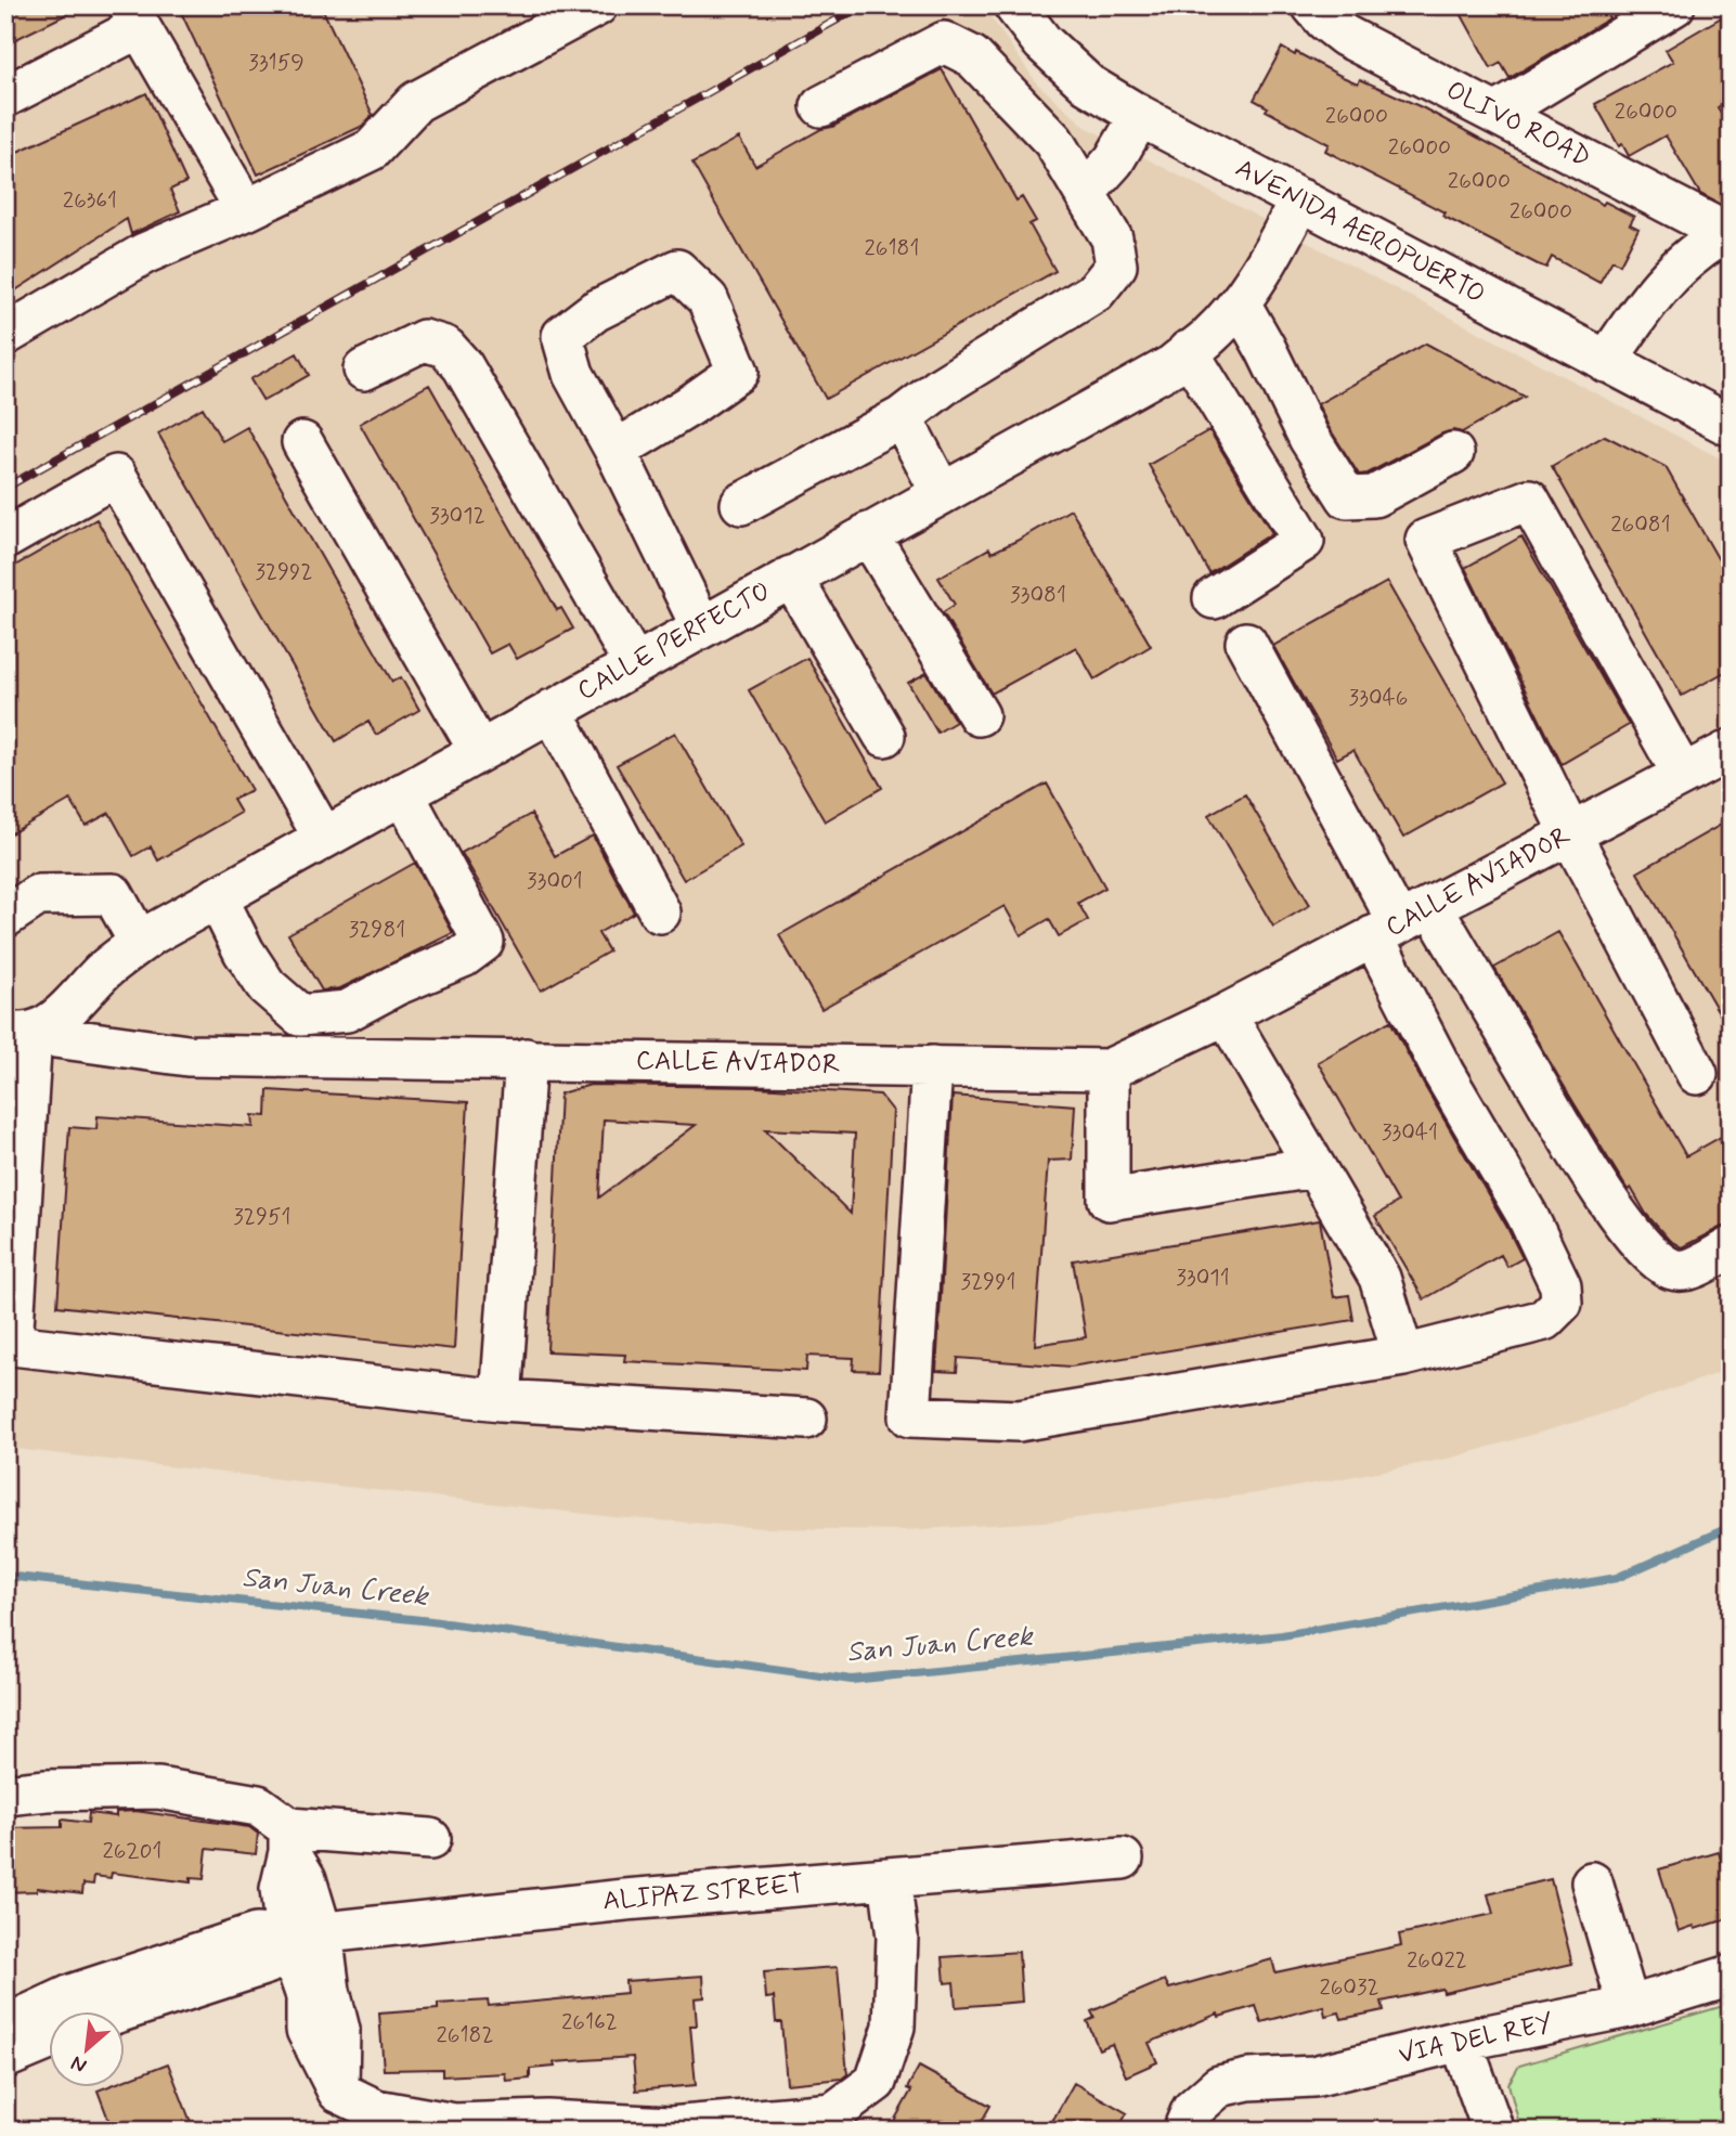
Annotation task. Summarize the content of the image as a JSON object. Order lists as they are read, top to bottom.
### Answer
{
  "streets": {
    "street": [
      "OLIVO ROAD",
      "AVENIDA AEROPUERTO",
      "CALLE PERFECTO",
      "CALLE AVIADOR",
      "ALIPAZ STREET",
      "VIA DEL REY"
    ]
  },
  "crossings": [
    ["AVENIDA AEROPUERTO", "CALLE PERFECTO"],
    ["CALLE PERFECTO", "CALLE AVIADOR"]
  ],
  "water": ["San Juan Creek"],
  "house_numbers": [
    "33159",
    "26000",
    "26000",
    "26000",
    "26000",
    "26361",
    "26000",
    "26181",
    "33012",
    "26081",
    "32992",
    "33081",
    "33046",
    "33001",
    "32981",
    "33041",
    "32951",
    "33011",
    "32991",
    "26201",
    "26022",
    "26032",
    "26162",
    "26182"
  ],
  "north": "bottom left"
}
